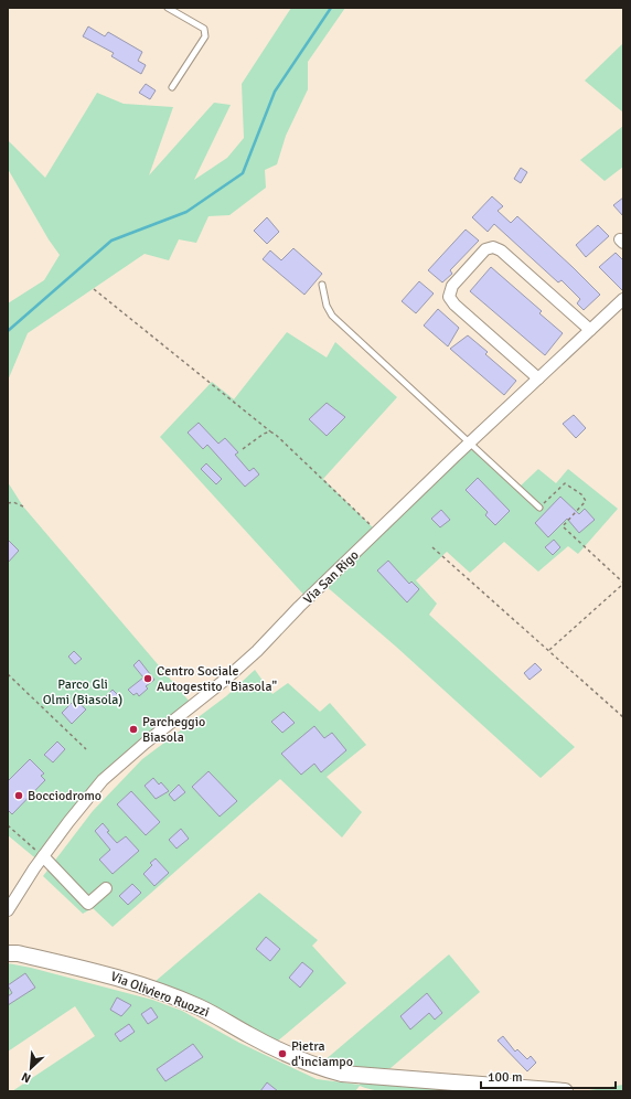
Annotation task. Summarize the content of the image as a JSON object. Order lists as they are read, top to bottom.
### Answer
{
  "streets": {
    "street": ["Via San Rigo", "Via Oliviero Ruozzi"]
  },
  "parks": ["Parco Gli Olmi (Biasola)"],
  "places": [
    "Centro Sociale Autogestito \"Biasola\"",
    "Parcheggio Biasola",
    "Bocciodromo",
    "Pietra d'inciampo"
  ],
  "scale_bar": "100 m",
  "north": "bottom left"
}
